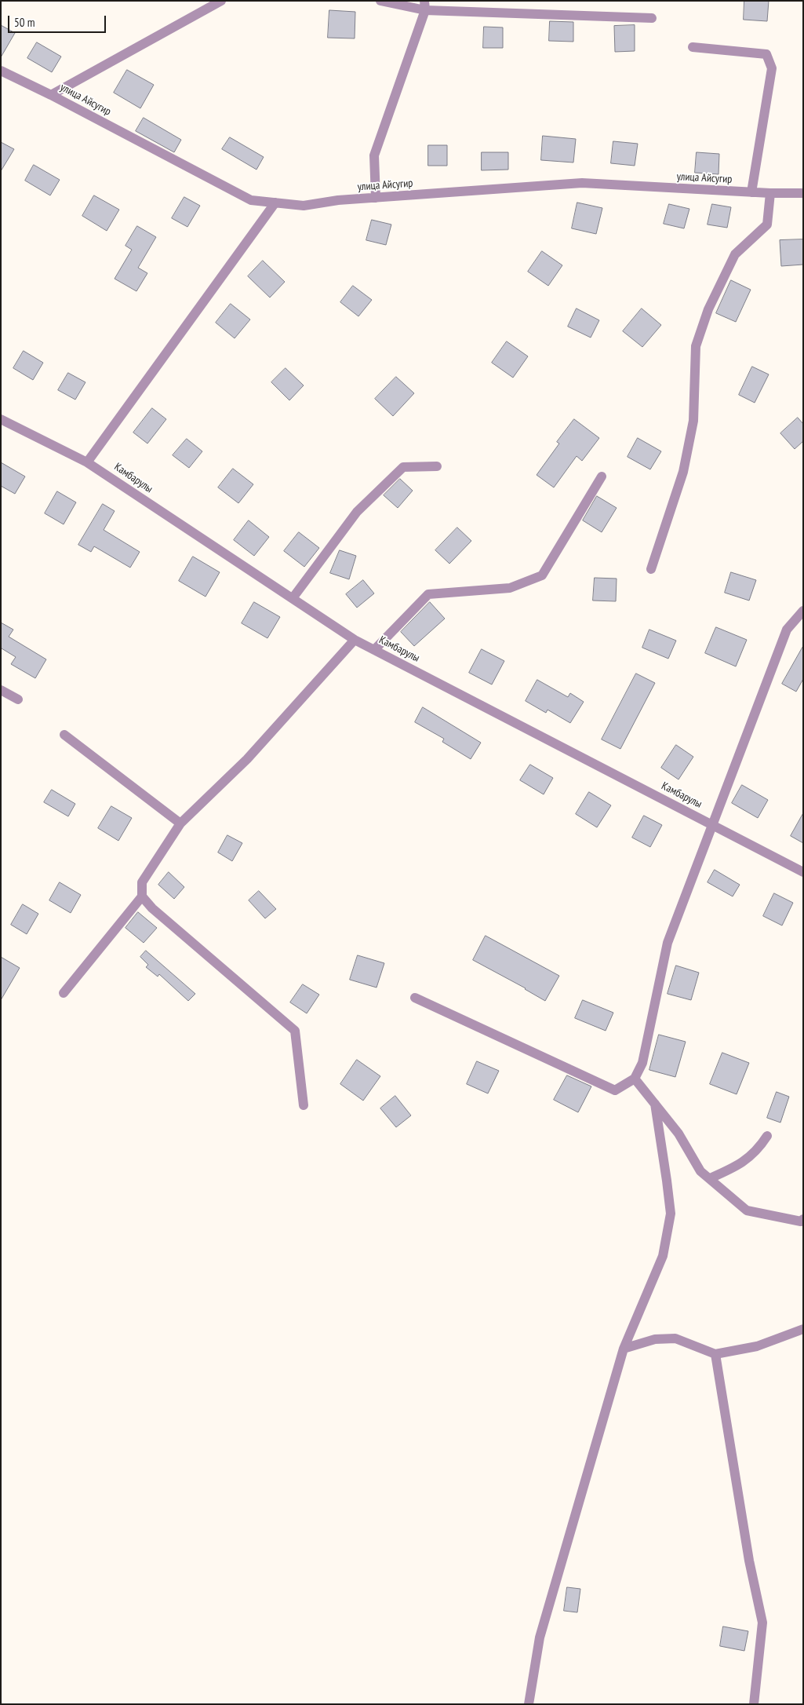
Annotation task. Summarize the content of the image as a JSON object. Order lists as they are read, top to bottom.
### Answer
{
  "streets": {
    "street": ["улица Айсугир", "Камбарулы"]
  },
  "scale_bar": "50 m"
}
